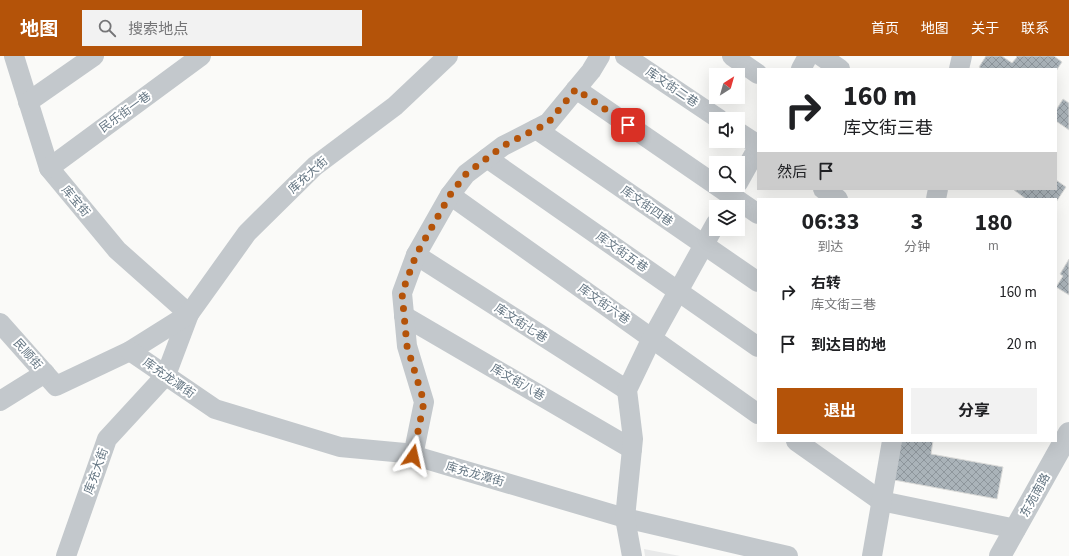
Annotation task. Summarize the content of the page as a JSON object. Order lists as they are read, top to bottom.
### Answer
{
  "streets": {
    "street": [
      "库文街二巷",
      "民乐街一巷",
      "库充大街",
      "库宝街",
      "库文街四巷",
      "库文街五巷",
      "库文街六巷",
      "库文街七巷",
      "民顺街",
      "库充龙潭街",
      "库文街八巷",
      "东苑南路"
    ]
  },
  "crossings": [
    ["民乐街一巷", "库宝街"],
    ["库充大街", "库宝街"],
    ["库充大街", "民顺街"],
    ["库充大街", "库充龙潭街"]
  ],
  "north": "top right",
  "page": {
    "header": "地图",
    "search": "搜索地点",
    "nav": [
      "首页",
      "地图",
      "关于",
      "联系"
    ],
    "turn": ["160 m", "库文街三巷"],
    "then": "然后",
    "eta": [
      "06:33",
      "到达",
      "3",
      "分钟",
      "180",
      "m"
    ],
    "list": [
      {
        "name": "右转",
        "note": "库文街三巷",
        "value": "160 m"
      },
      {
        "name": "到达目的地",
        "value": "20 m"
      }
    ],
    "buttons": ["退出", "分享"]
  }
}
